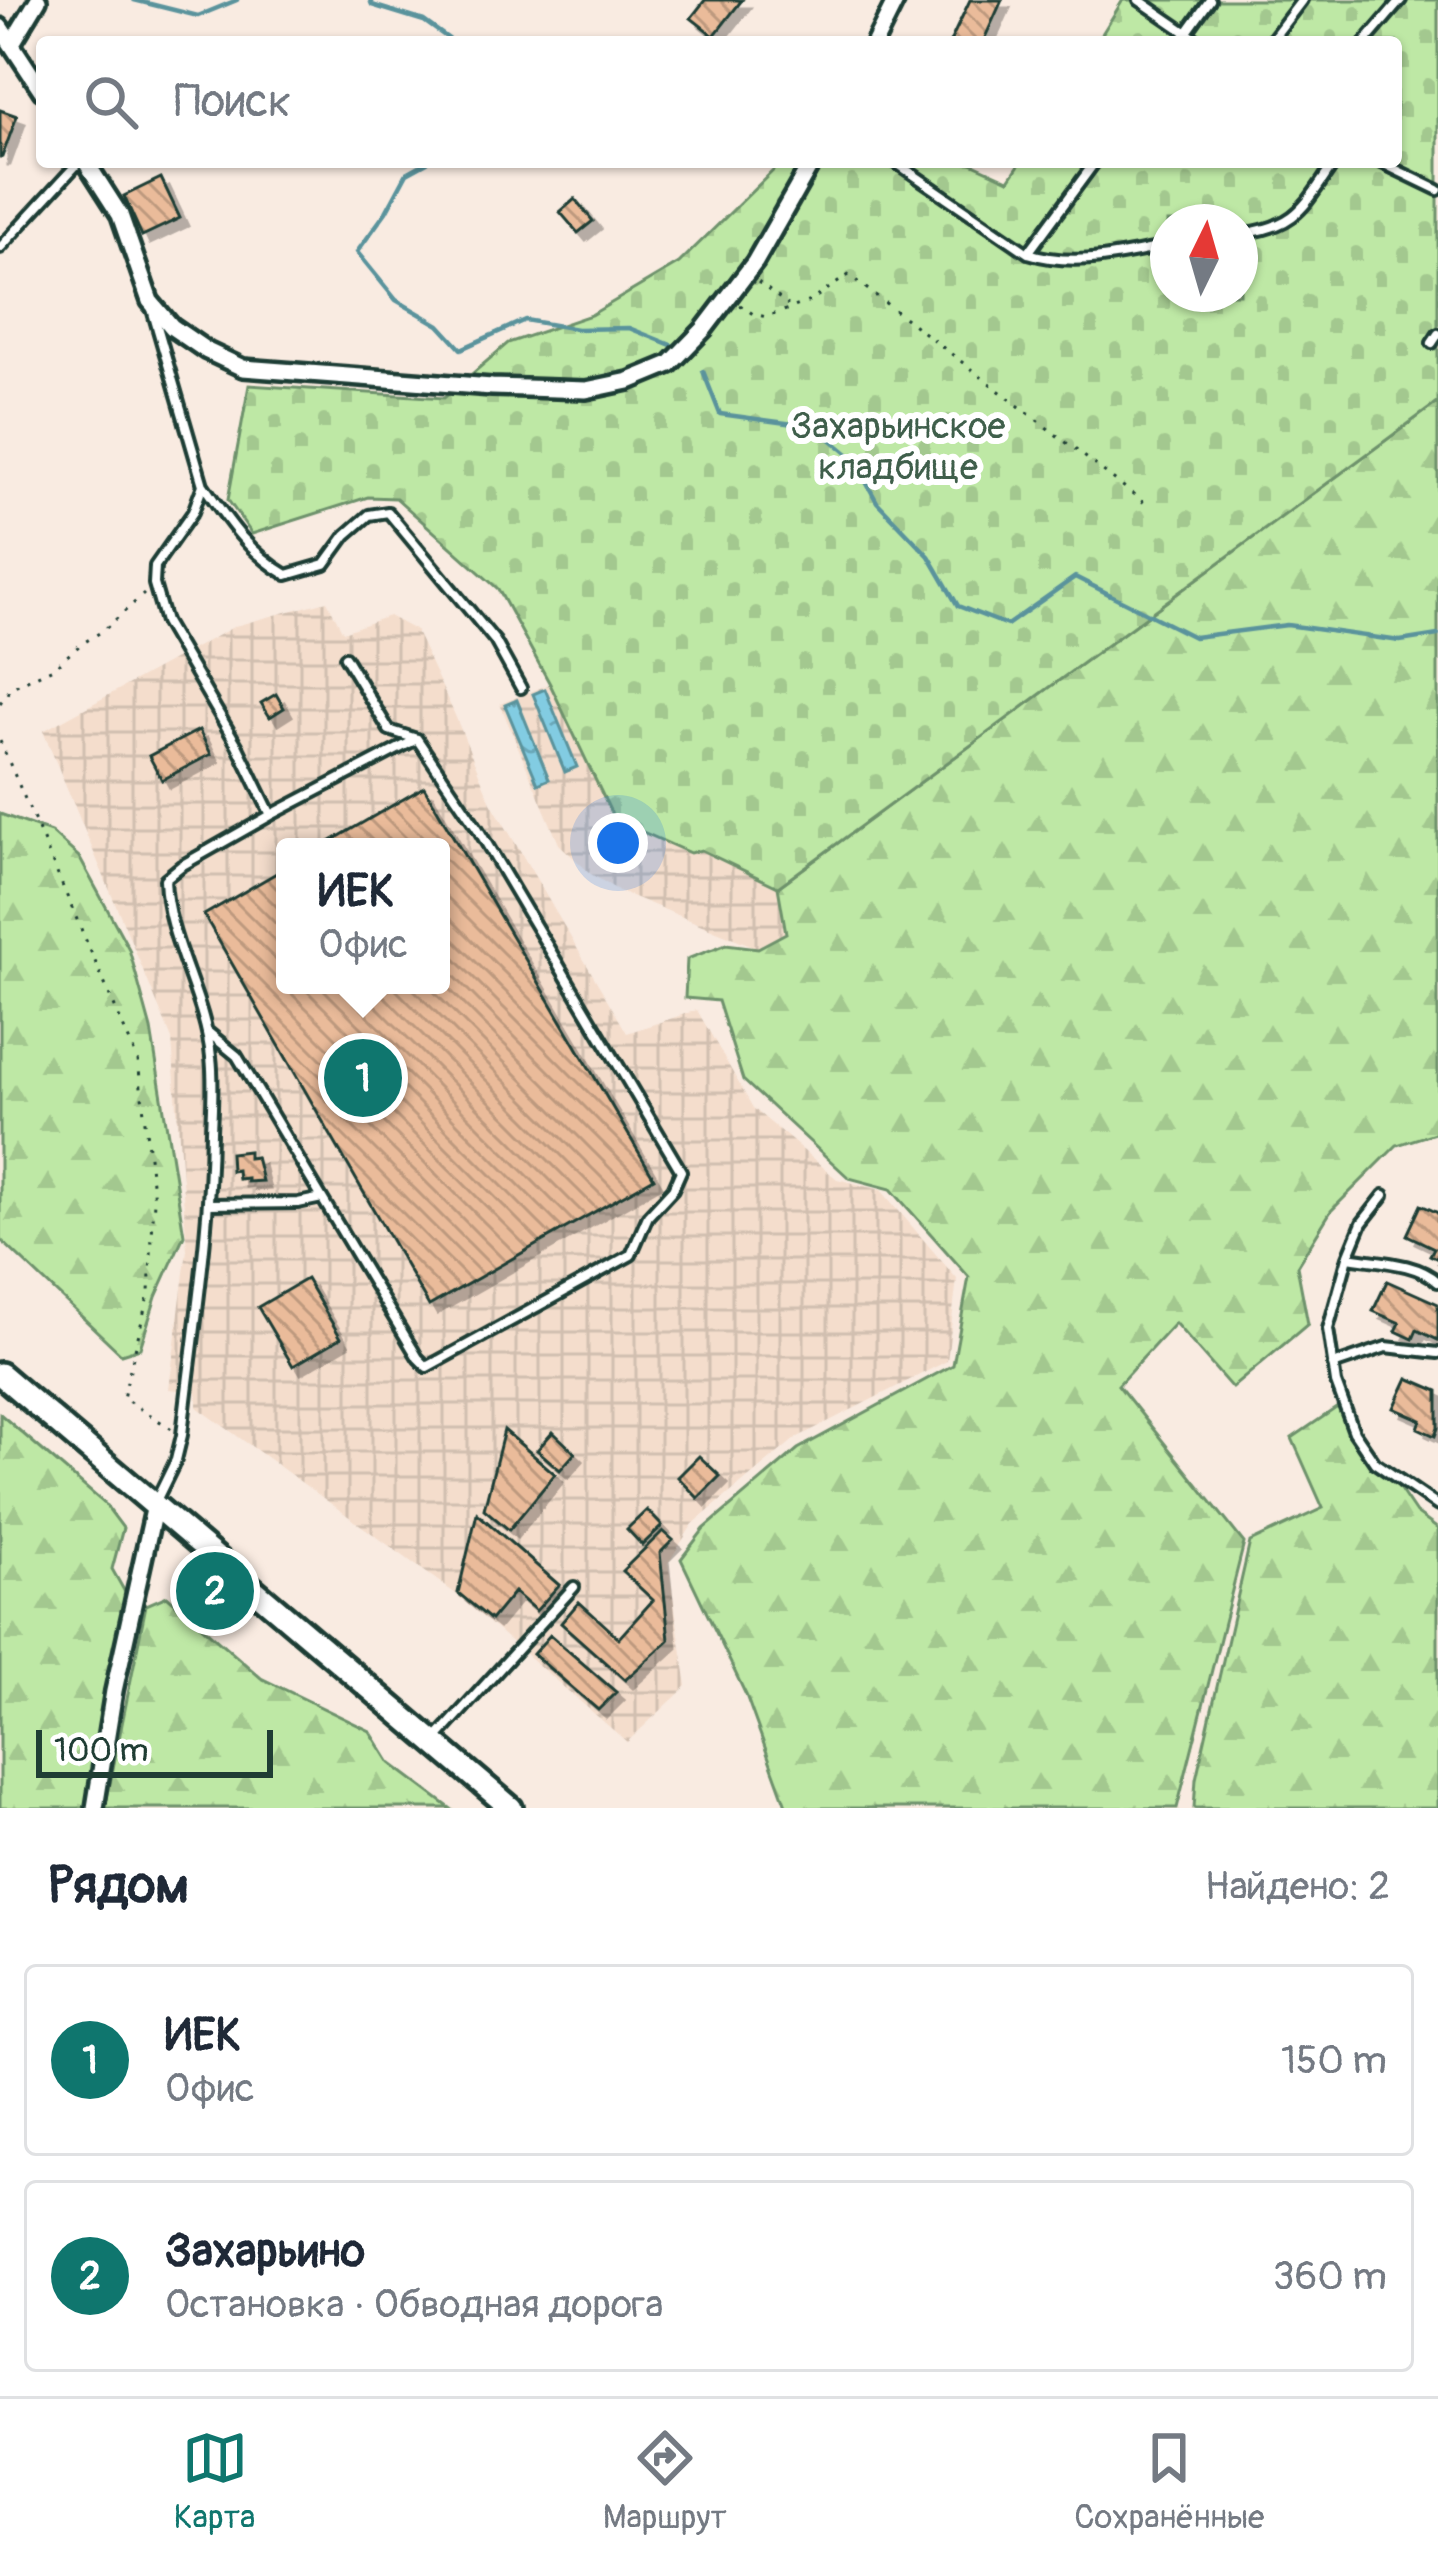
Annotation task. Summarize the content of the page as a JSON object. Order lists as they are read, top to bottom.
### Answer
{
  "parks": ["Захарьинское кладбище"],
  "scale_bar": "100 m",
  "north": "top",
  "page": {
    "search": "Поиск",
    "popup": ["ИЕК", "Офис"],
    "pins": ["1", "2"],
    "scale": "100 m",
    "heading": ["Рядом", "Найдено: 2"],
    "list": [
      {
        "mark": "1",
        "name": "ИЕК",
        "note": "Офис",
        "value": "150 m"
      },
      {
        "mark": "2",
        "name": "Захарьино",
        "note": "Остановка · Обводная дорога",
        "value": "360 m"
      }
    ],
    "nav": ["Карта", "Маршрут", "Сохранённые"]
  }
}
